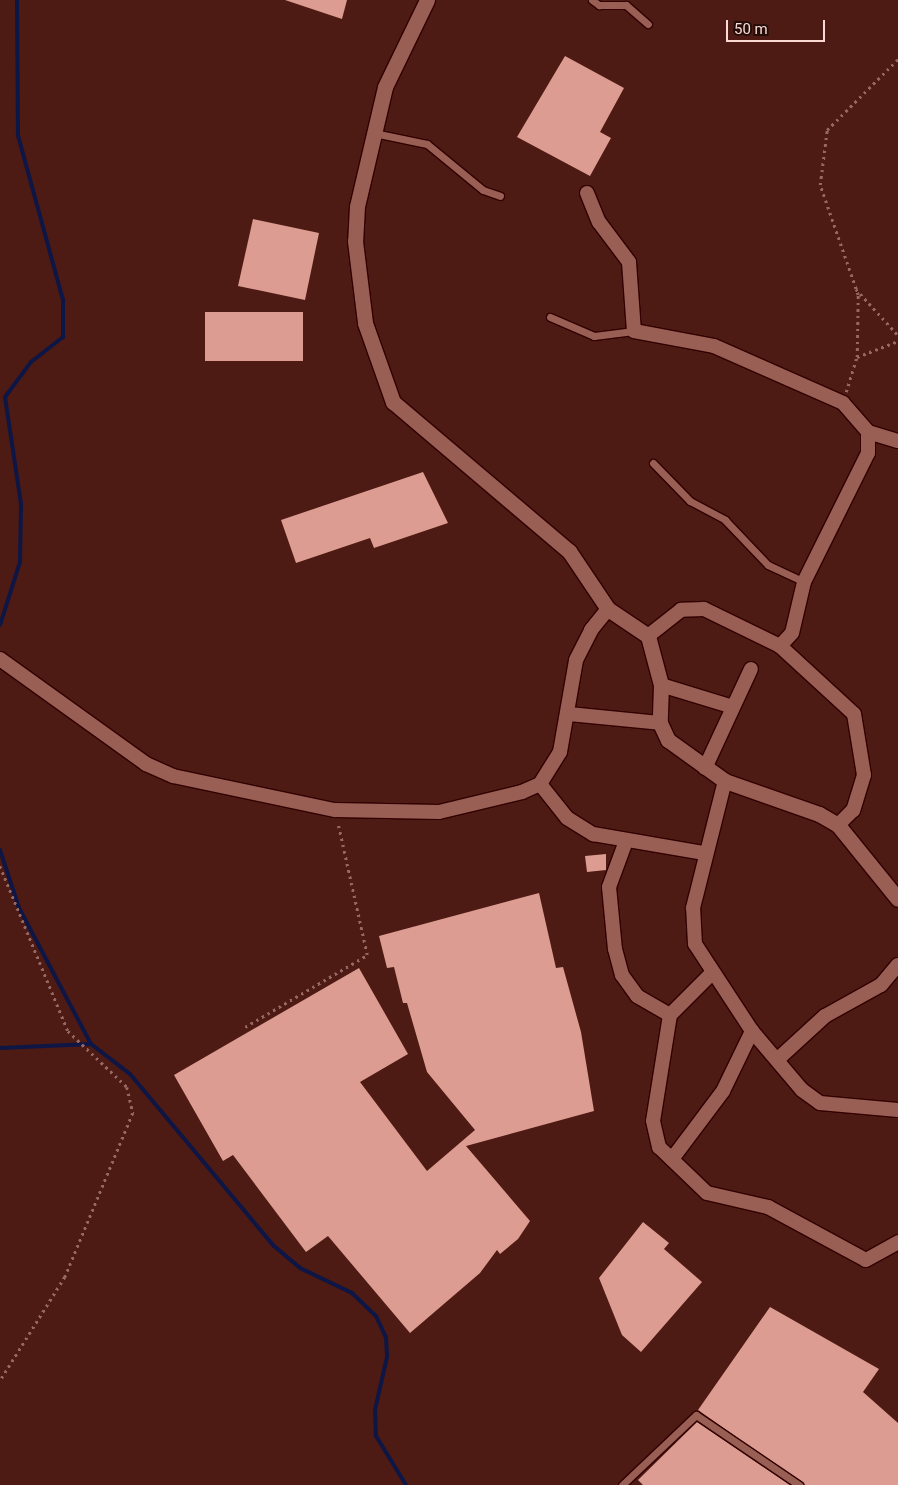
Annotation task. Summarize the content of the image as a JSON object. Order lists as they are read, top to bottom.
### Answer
{
  "scale_bar": "50 m"
}
